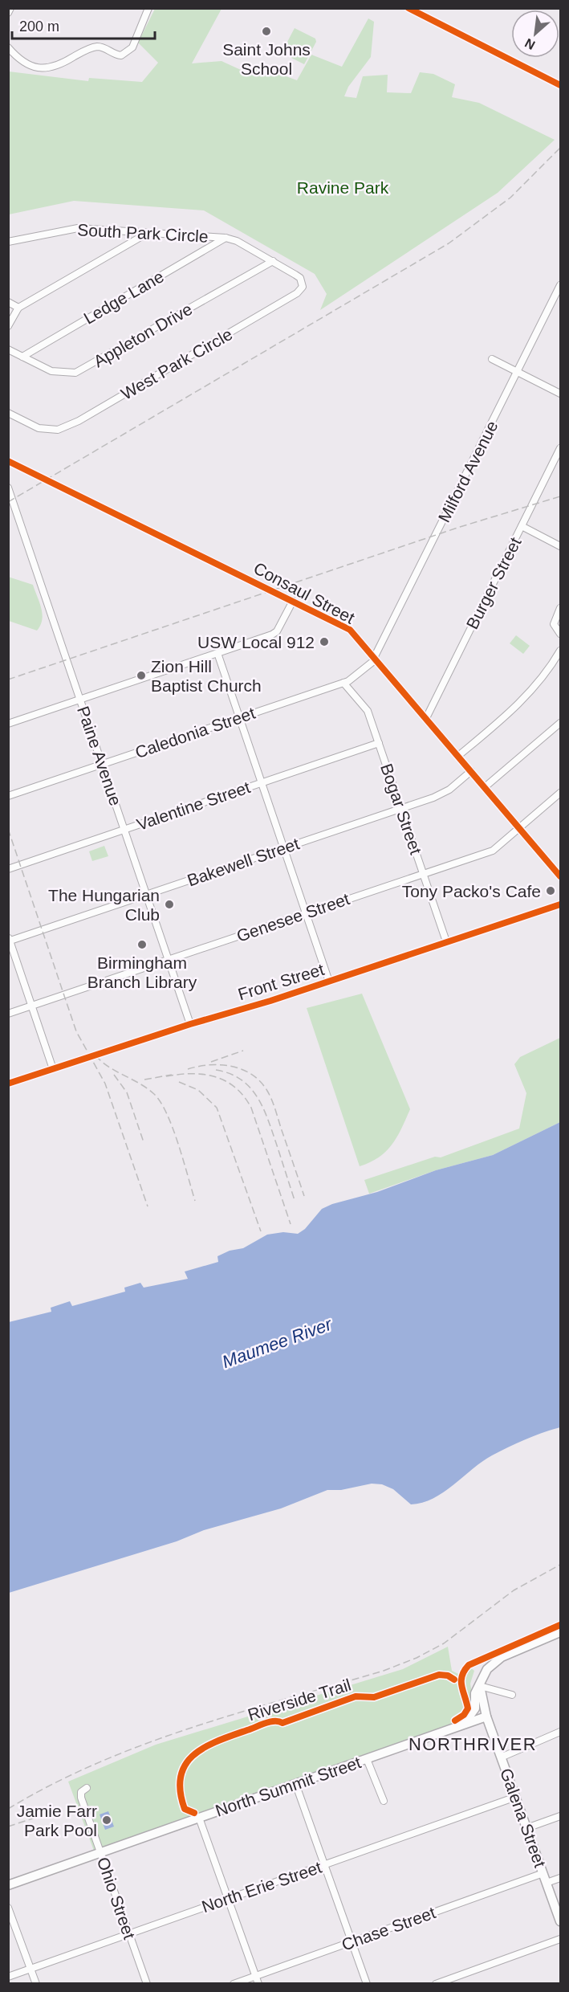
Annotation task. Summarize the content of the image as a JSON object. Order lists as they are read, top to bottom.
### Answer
{
  "streets": {
    "main road": ["North Summit Street", "Galena Street"],
    "street": [
      "South Park Circle",
      "Ledge Lane",
      "Appleton Drive",
      "West Park Circle",
      "Milford Avenue",
      "Burger Street",
      "Consaul Street",
      "Caledonia Street",
      "Paine Avenue",
      "Valentine Street",
      "Bogar Street",
      "Bakewell Street",
      "Genesee Street",
      "Front Street",
      "North Erie Street",
      "Ohio Street",
      "Chase Street"
    ],
    "cycle path": ["Riverside Trail"]
  },
  "crossings": [
    ["South Park Circle", "Ledge Lane"],
    ["South Park Circle", "Appleton Drive"],
    ["South Park Circle", "West Park Circle"],
    ["Ledge Lane", "Appleton Drive"],
    ["Appleton Drive", "West Park Circle"],
    ["Milford Avenue", "Consaul Street"],
    ["Milford Avenue", "Caledonia Street"],
    ["Burger Street", "Consaul Street"],
    ["Consaul Street", "Caledonia Street"],
    ["Consaul Street", "Bakewell Street"],
    ["Consaul Street", "Genesee Street"],
    ["Caledonia Street", "Paine Avenue"],
    ["Caledonia Street", "Bogar Street"],
    ["Paine Avenue", "Valentine Street"],
    ["Paine Avenue", "Bakewell Street"],
    ["Paine Avenue", "Genesee Street"],
    ["Paine Avenue", "Front Street"],
    ["Valentine Street", "Bogar Street"],
    ["Bogar Street", "Bakewell Street"],
    ["Bogar Street", "Genesee Street"],
    ["Bogar Street", "Front Street"],
    ["North Summit Street", "Galena Street"],
    ["North Summit Street", "Ohio Street"],
    ["Galena Street", "North Erie Street"],
    ["Galena Street", "Chase Street"],
    ["North Erie Street", "Ohio Street"]
  ],
  "districts": ["NORTHRIVER"],
  "water": ["Maumee River"],
  "parks": ["Ravine Park"],
  "places": [
    "Saint Johns School",
    "USW Local 912",
    "Zion Hill Baptist Church",
    "Tony Packo's Cafe",
    "The Hungarian Club",
    "Birmingham Branch Library",
    "Jamie Farr Park Pool"
  ],
  "scale_bar": "200 m",
  "north": "bottom left"
}
